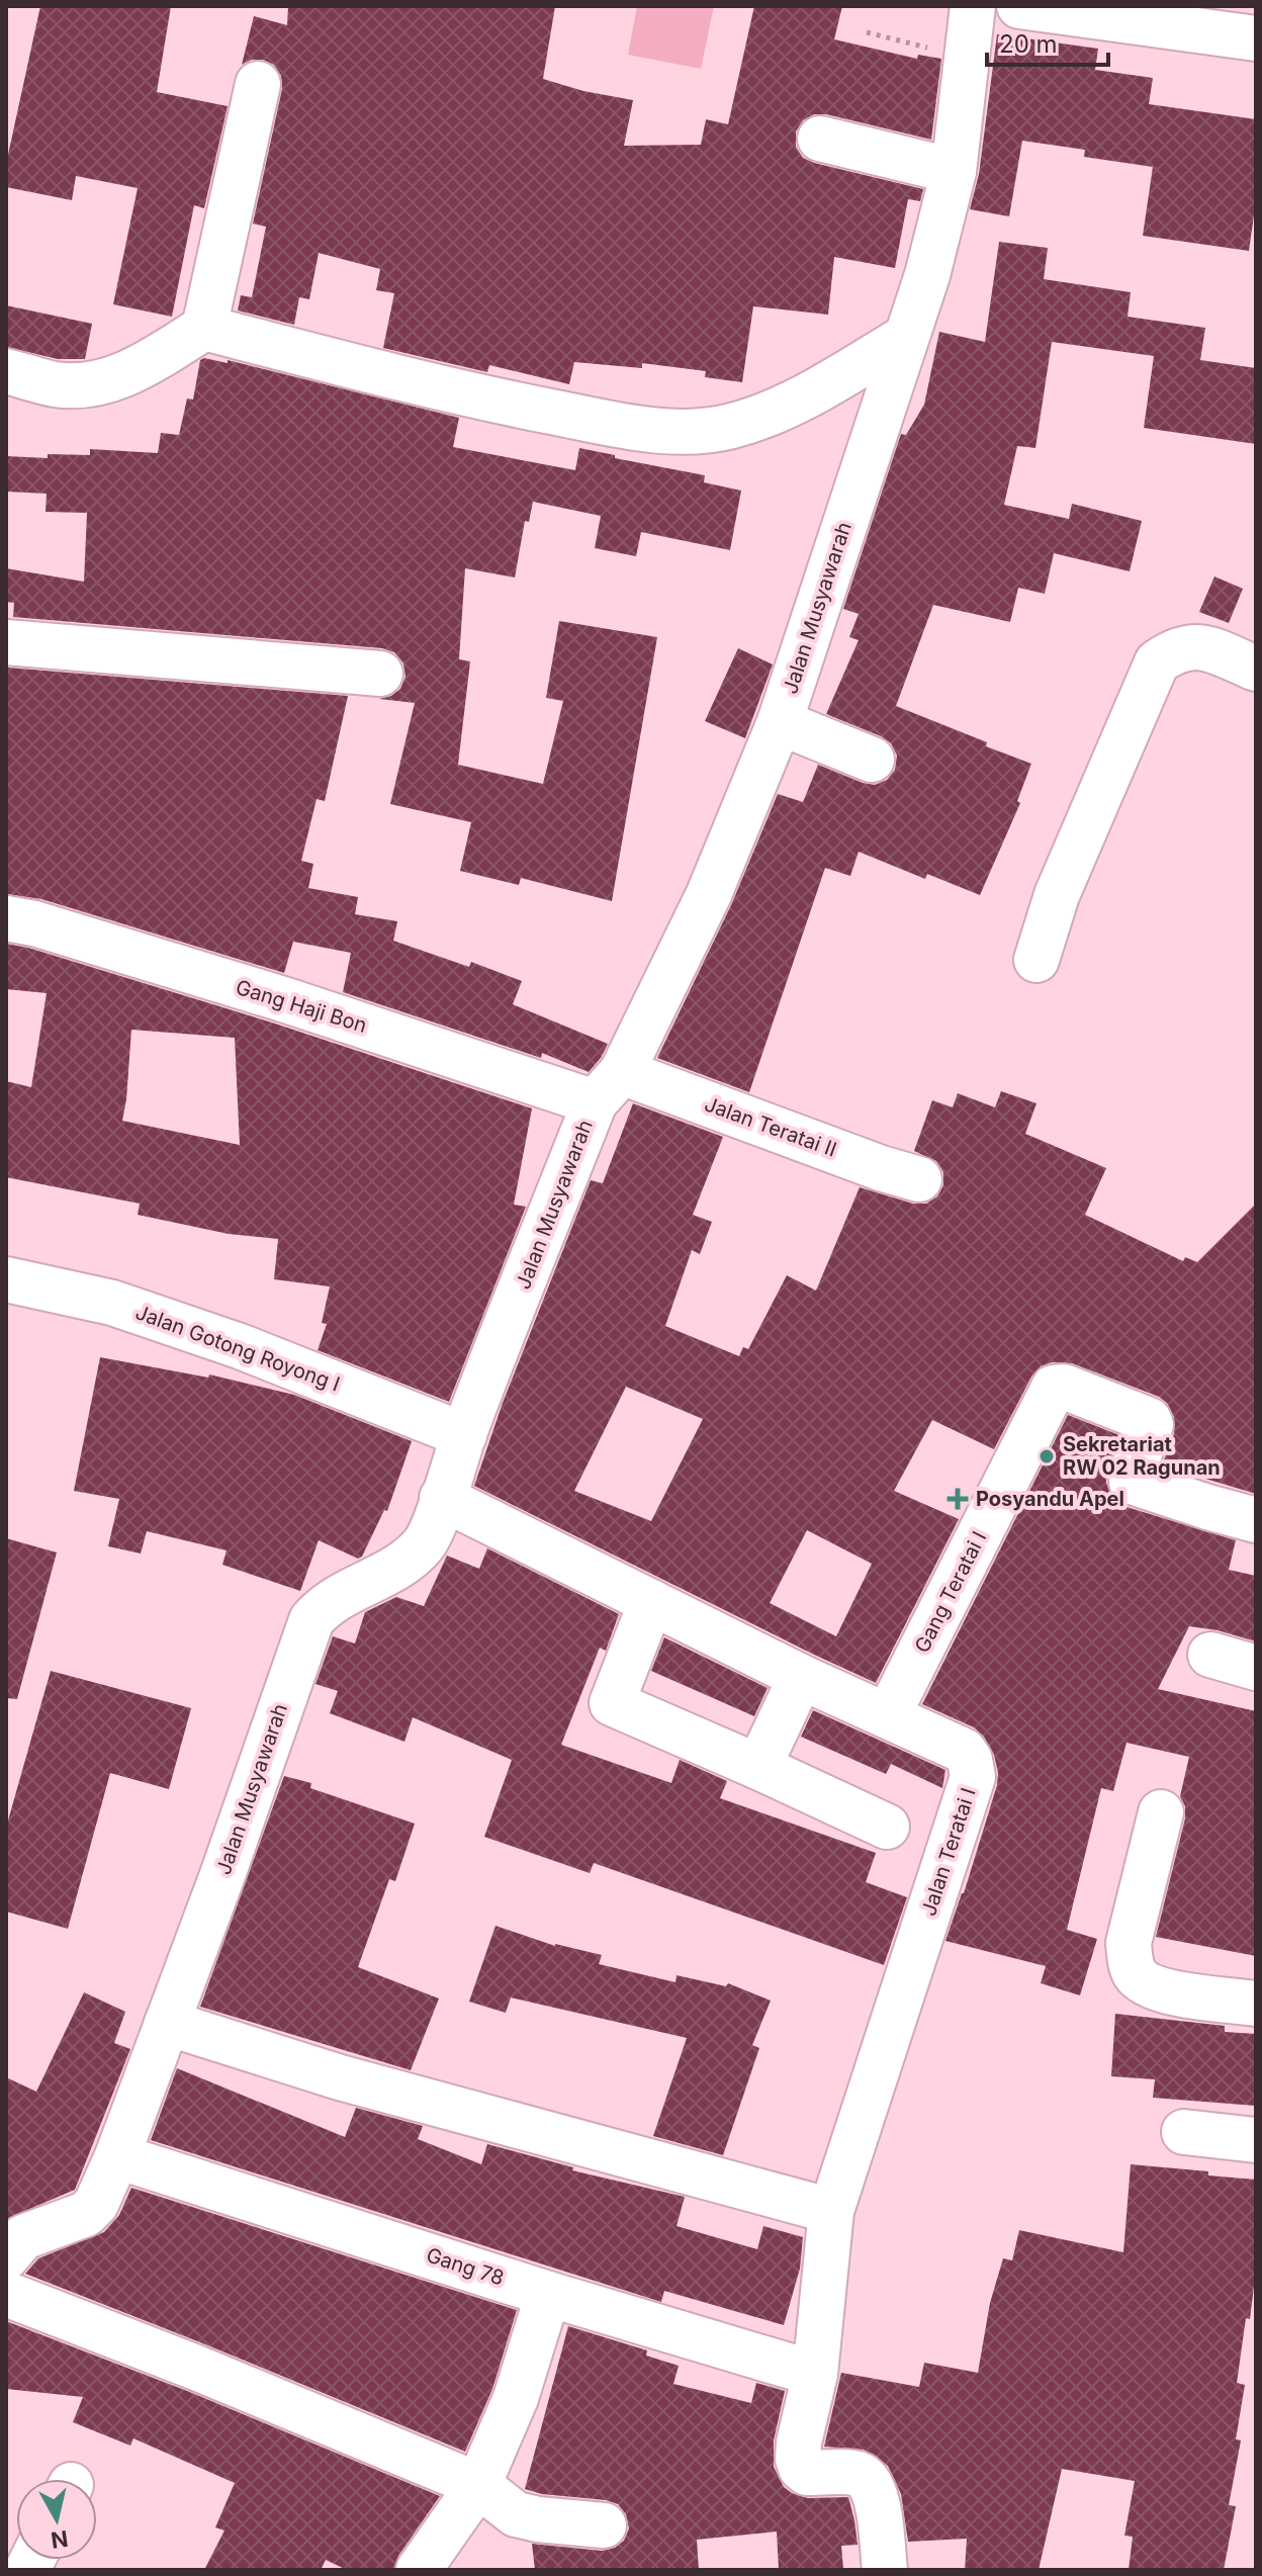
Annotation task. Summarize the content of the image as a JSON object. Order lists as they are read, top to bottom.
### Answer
{
  "streets": {
    "street": [
      "Jalan Musyawarah",
      "Gang Haji Bon",
      "Jalan Teratai II",
      "Jalan Gotong Royong I",
      "Gang Teratai I",
      "Jalan Teratai I",
      "Gang 78"
    ]
  },
  "crossings": [
    ["Jalan Musyawarah", "Gang Haji Bon"],
    ["Jalan Musyawarah", "Jalan Teratai II"],
    ["Jalan Musyawarah", "Jalan Gotong Royong I"],
    ["Jalan Musyawarah", "Jalan Teratai I"],
    ["Jalan Musyawarah", "Gang 78"],
    ["Gang Haji Bon", "Jalan Teratai II"],
    ["Gang Teratai I", "Jalan Teratai I"],
    ["Jalan Teratai I", "Gang 78"]
  ],
  "places": {
    "other": ["Sekretariat RW 02 Ragunan"],
    "health": ["Posyandu Apel"]
  },
  "scale_bar": "20 m",
  "north": "bottom"
}
